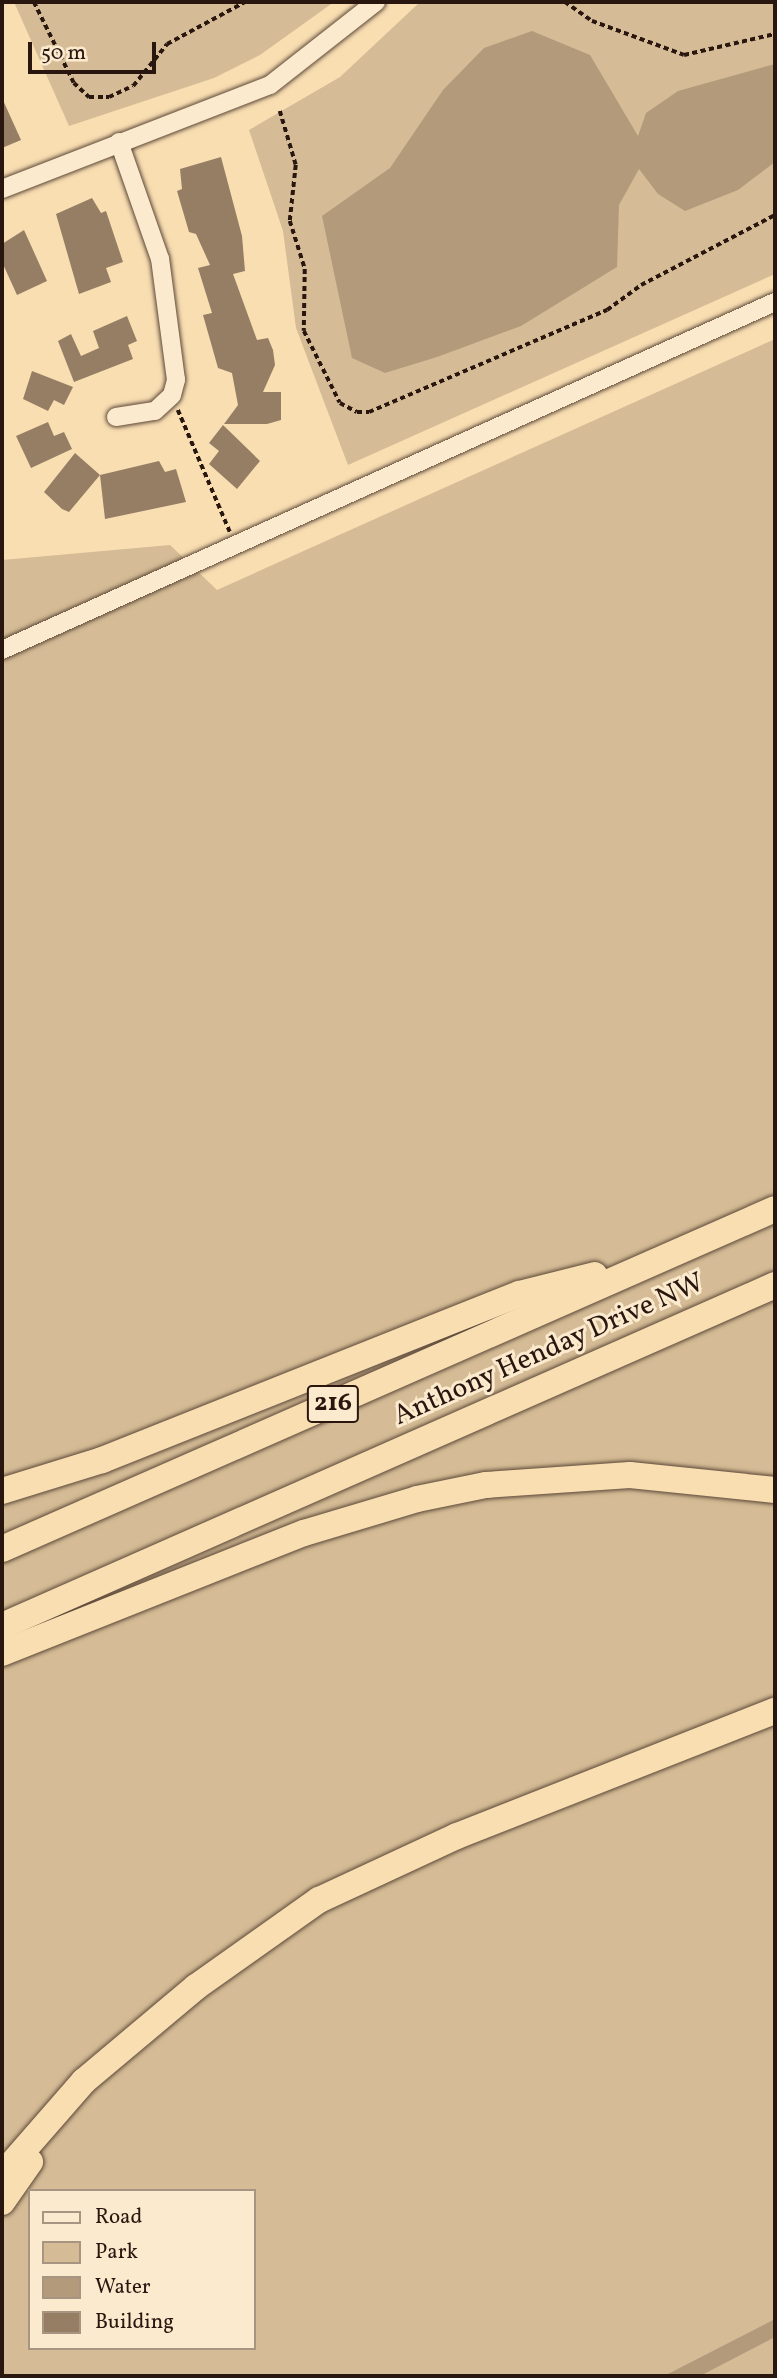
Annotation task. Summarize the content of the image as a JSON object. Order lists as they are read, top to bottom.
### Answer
{
  "streets": {
    "highway": ["Anthony Henday Drive NW", "216"]
  },
  "legend": [
    "Road",
    "Park",
    "Water",
    "Building"
  ],
  "scale_bar": "50 m"
}
